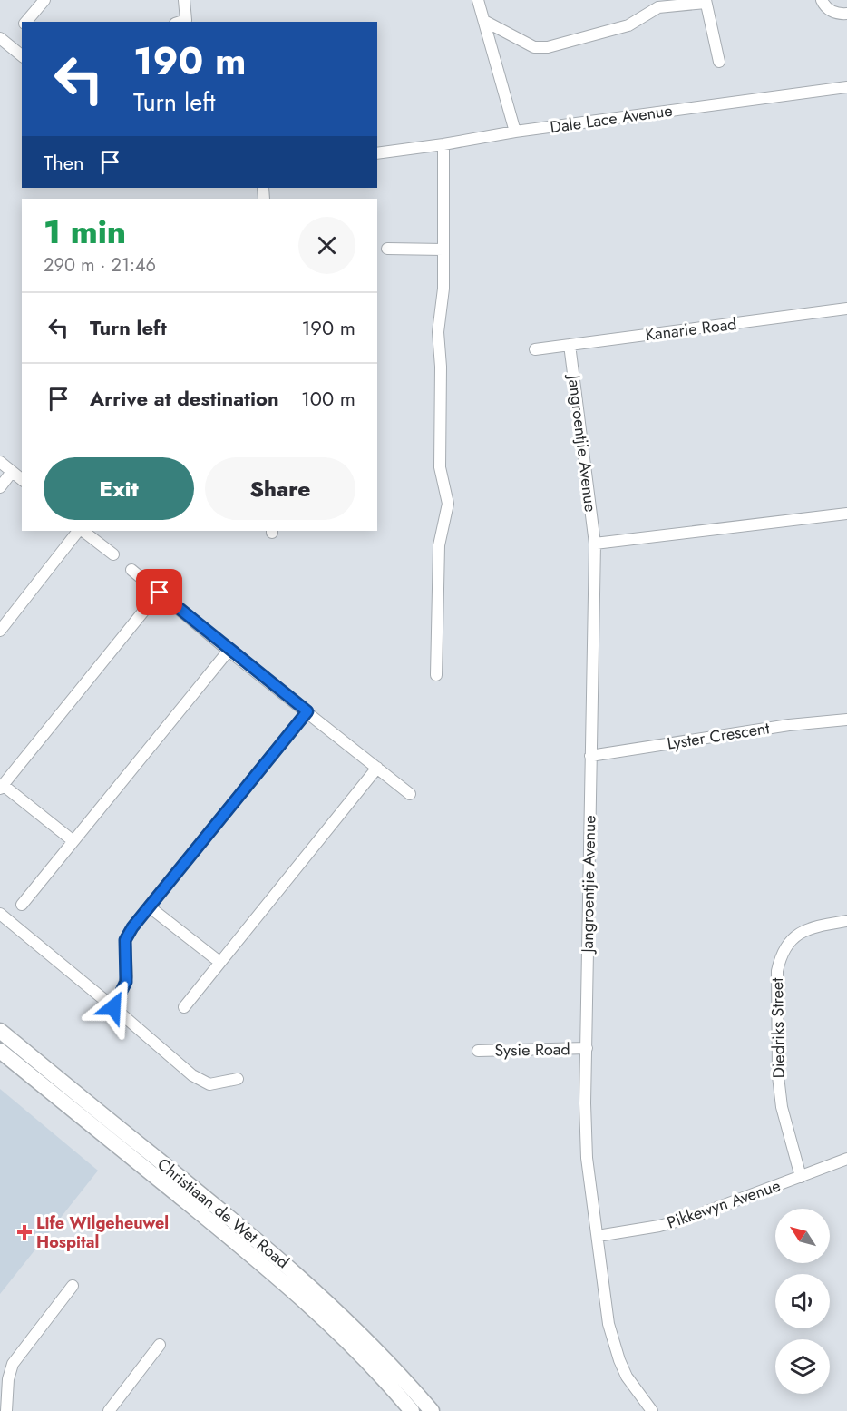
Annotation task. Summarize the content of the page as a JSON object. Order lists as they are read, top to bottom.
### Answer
{
  "streets": {
    "main road": ["Christiaan de Wet Road"],
    "street": [
      "Dale Lace Avenue",
      "Kanarie Road",
      "Jangroentjie Avenue",
      "Lyster Crescent",
      "Diedriks Street",
      "Sysie Road",
      "Pikkewyn Avenue"
    ]
  },
  "crossings": [
    ["Kanarie Road", "Jangroentjie Avenue"],
    ["Jangroentjie Avenue", "Lyster Crescent"],
    ["Jangroentjie Avenue", "Sysie Road"],
    ["Jangroentjie Avenue", "Pikkewyn Avenue"],
    ["Diedriks Street", "Pikkewyn Avenue"]
  ],
  "places": {
    "health": ["Life Wilgeheuwel Hospital"]
  },
  "north": "top left",
  "page": {
    "turn": ["190 m", "Turn left"],
    "then": "Then",
    "heading": ["1 min", "290 m · 21:46"],
    "list": [
      {
        "name": "Turn left",
        "value": "190 m"
      },
      {
        "name": "Arrive at destination",
        "value": "100 m"
      }
    ],
    "buttons": ["Exit", "Share"]
  }
}
